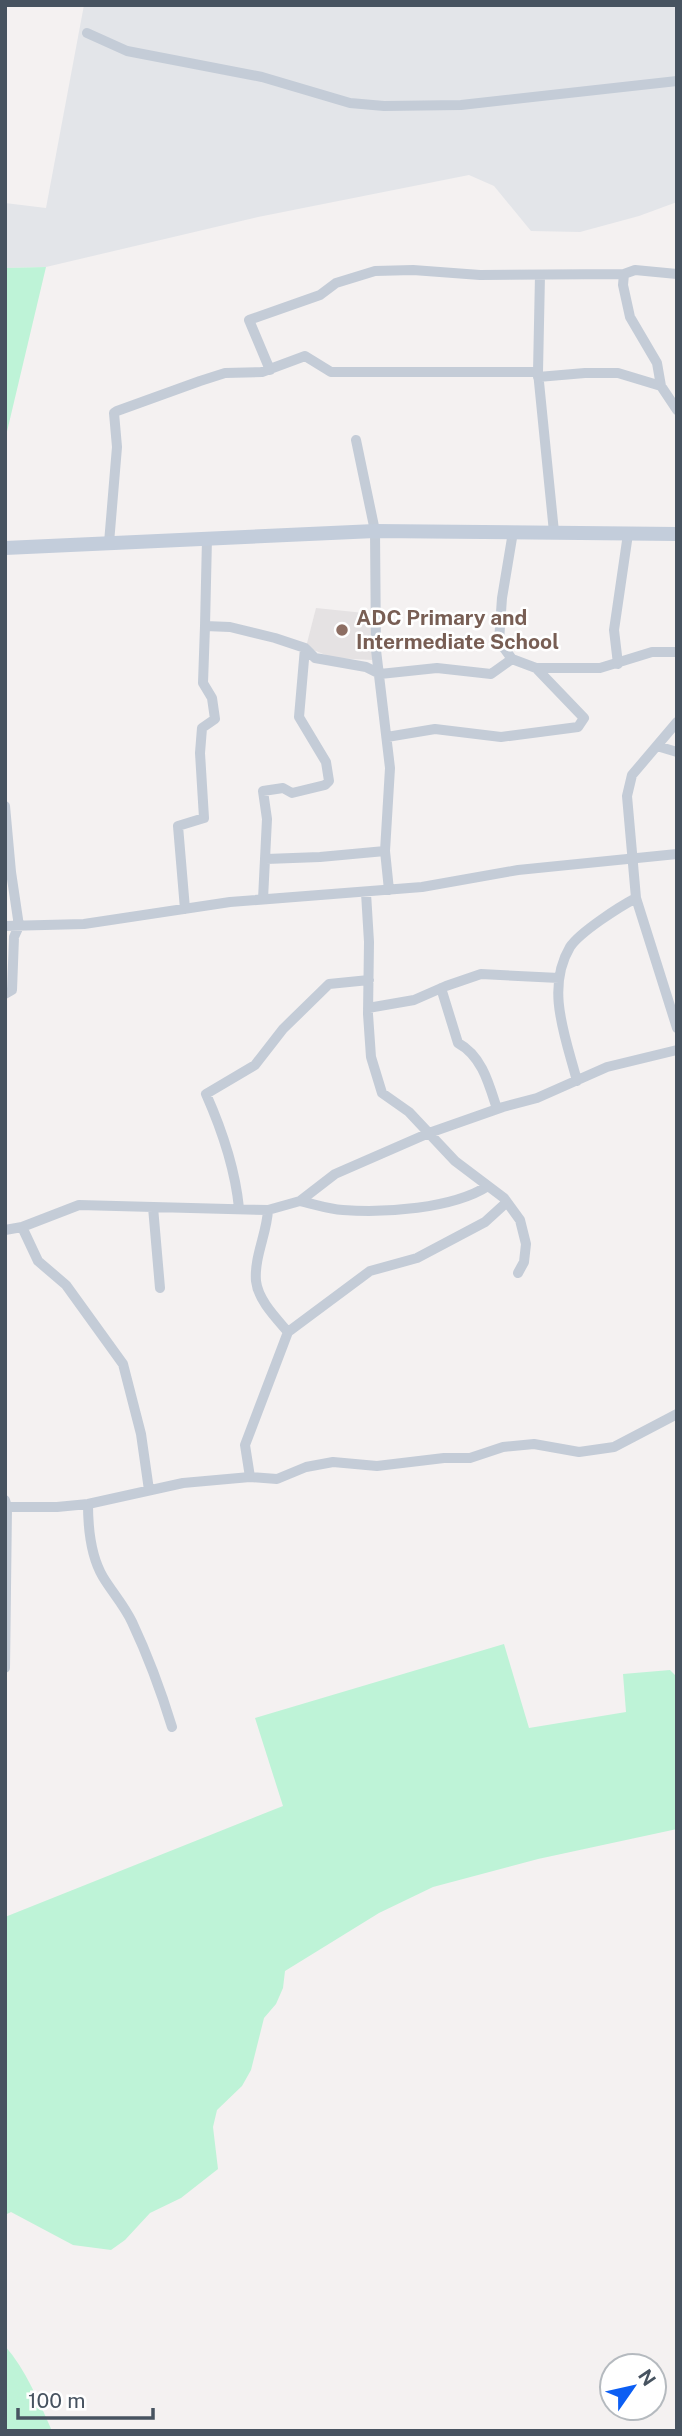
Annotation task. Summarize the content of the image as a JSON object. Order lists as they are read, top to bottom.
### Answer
{
  "places": ["ADC Primary and Intermediate School"],
  "scale_bar": "100 m",
  "north": "top right"
}
